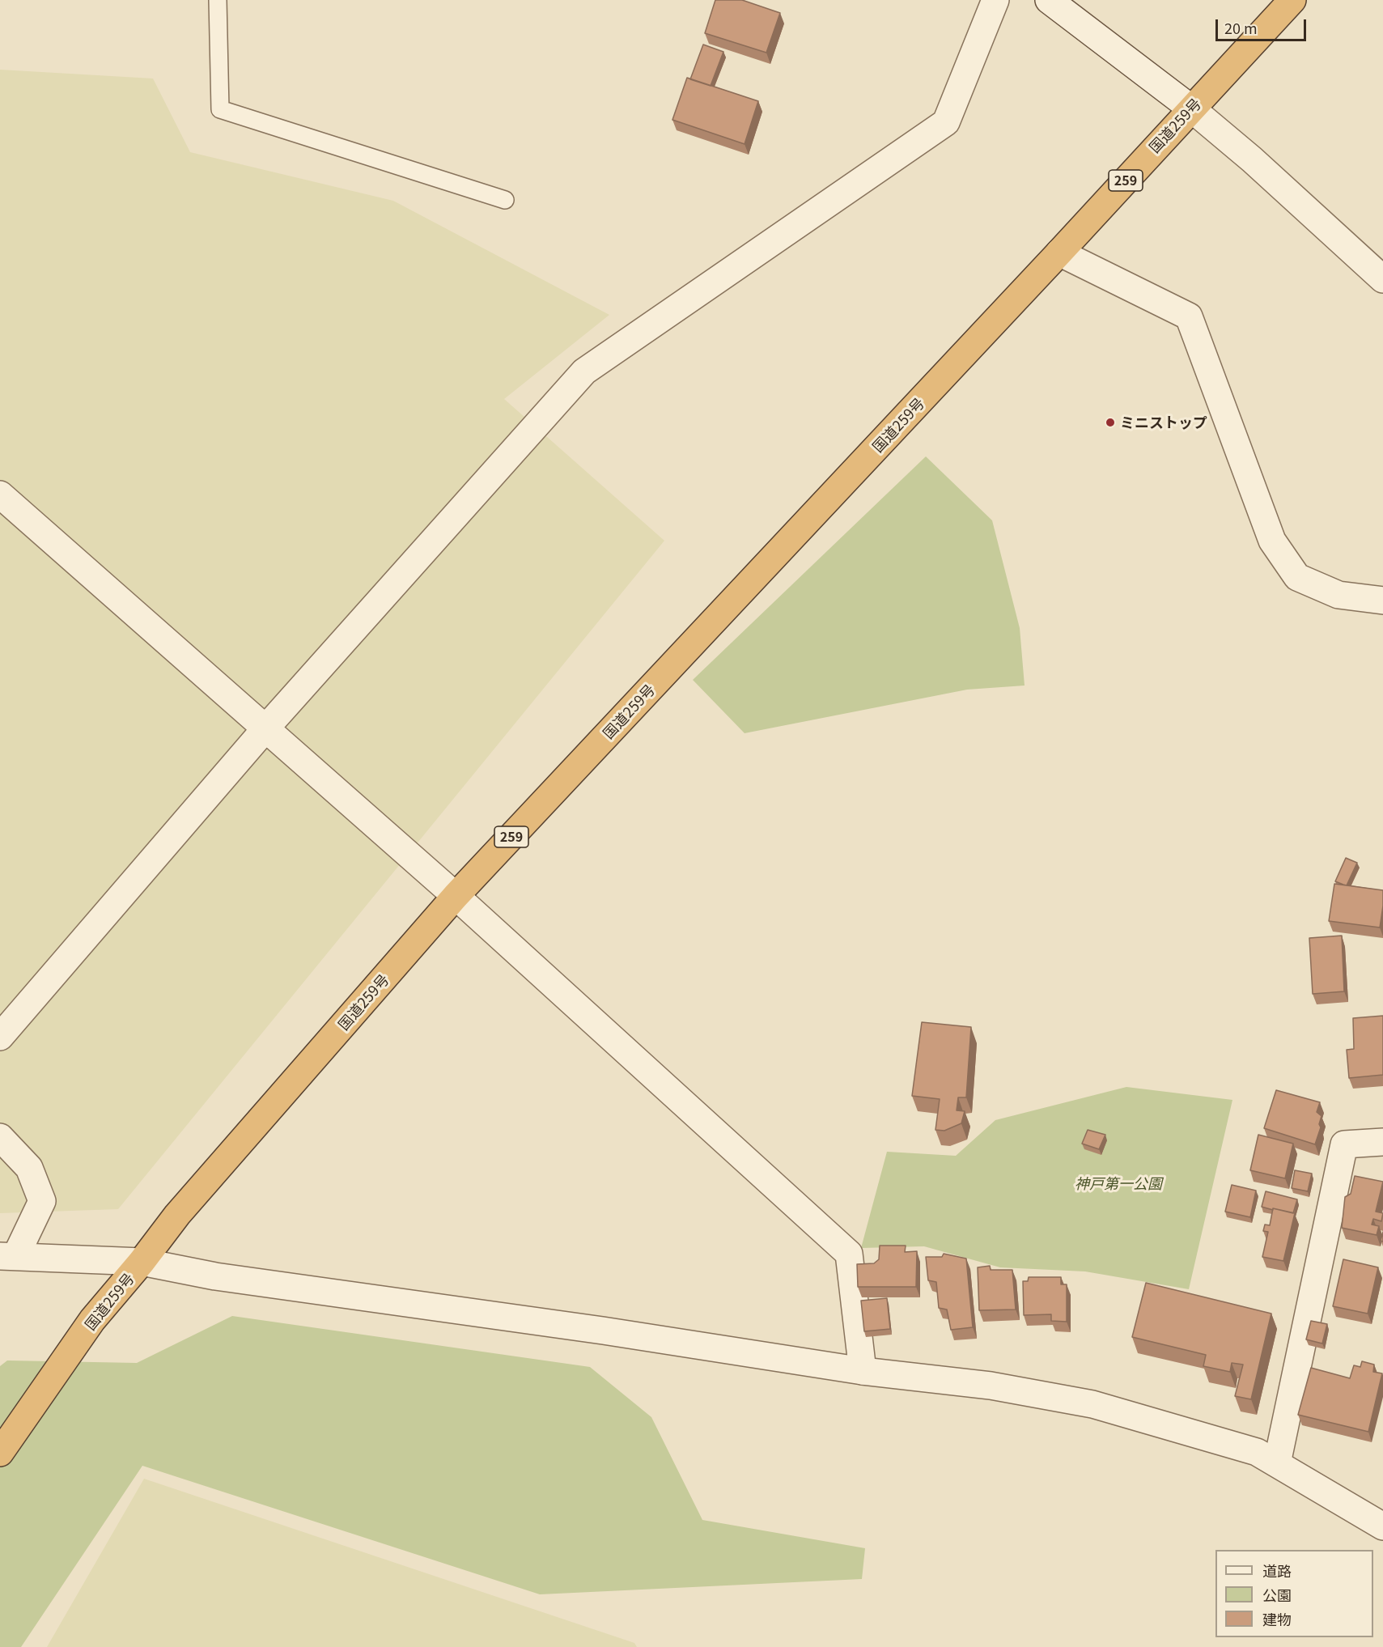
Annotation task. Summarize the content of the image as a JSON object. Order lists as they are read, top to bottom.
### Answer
{
  "streets": {
    "highway": ["国道259号", "259"]
  },
  "parks": ["神戸第一公園"],
  "places": ["ミニストップ"],
  "legend": ["道路", "公園", "建物"],
  "scale_bar": "20 m"
}
